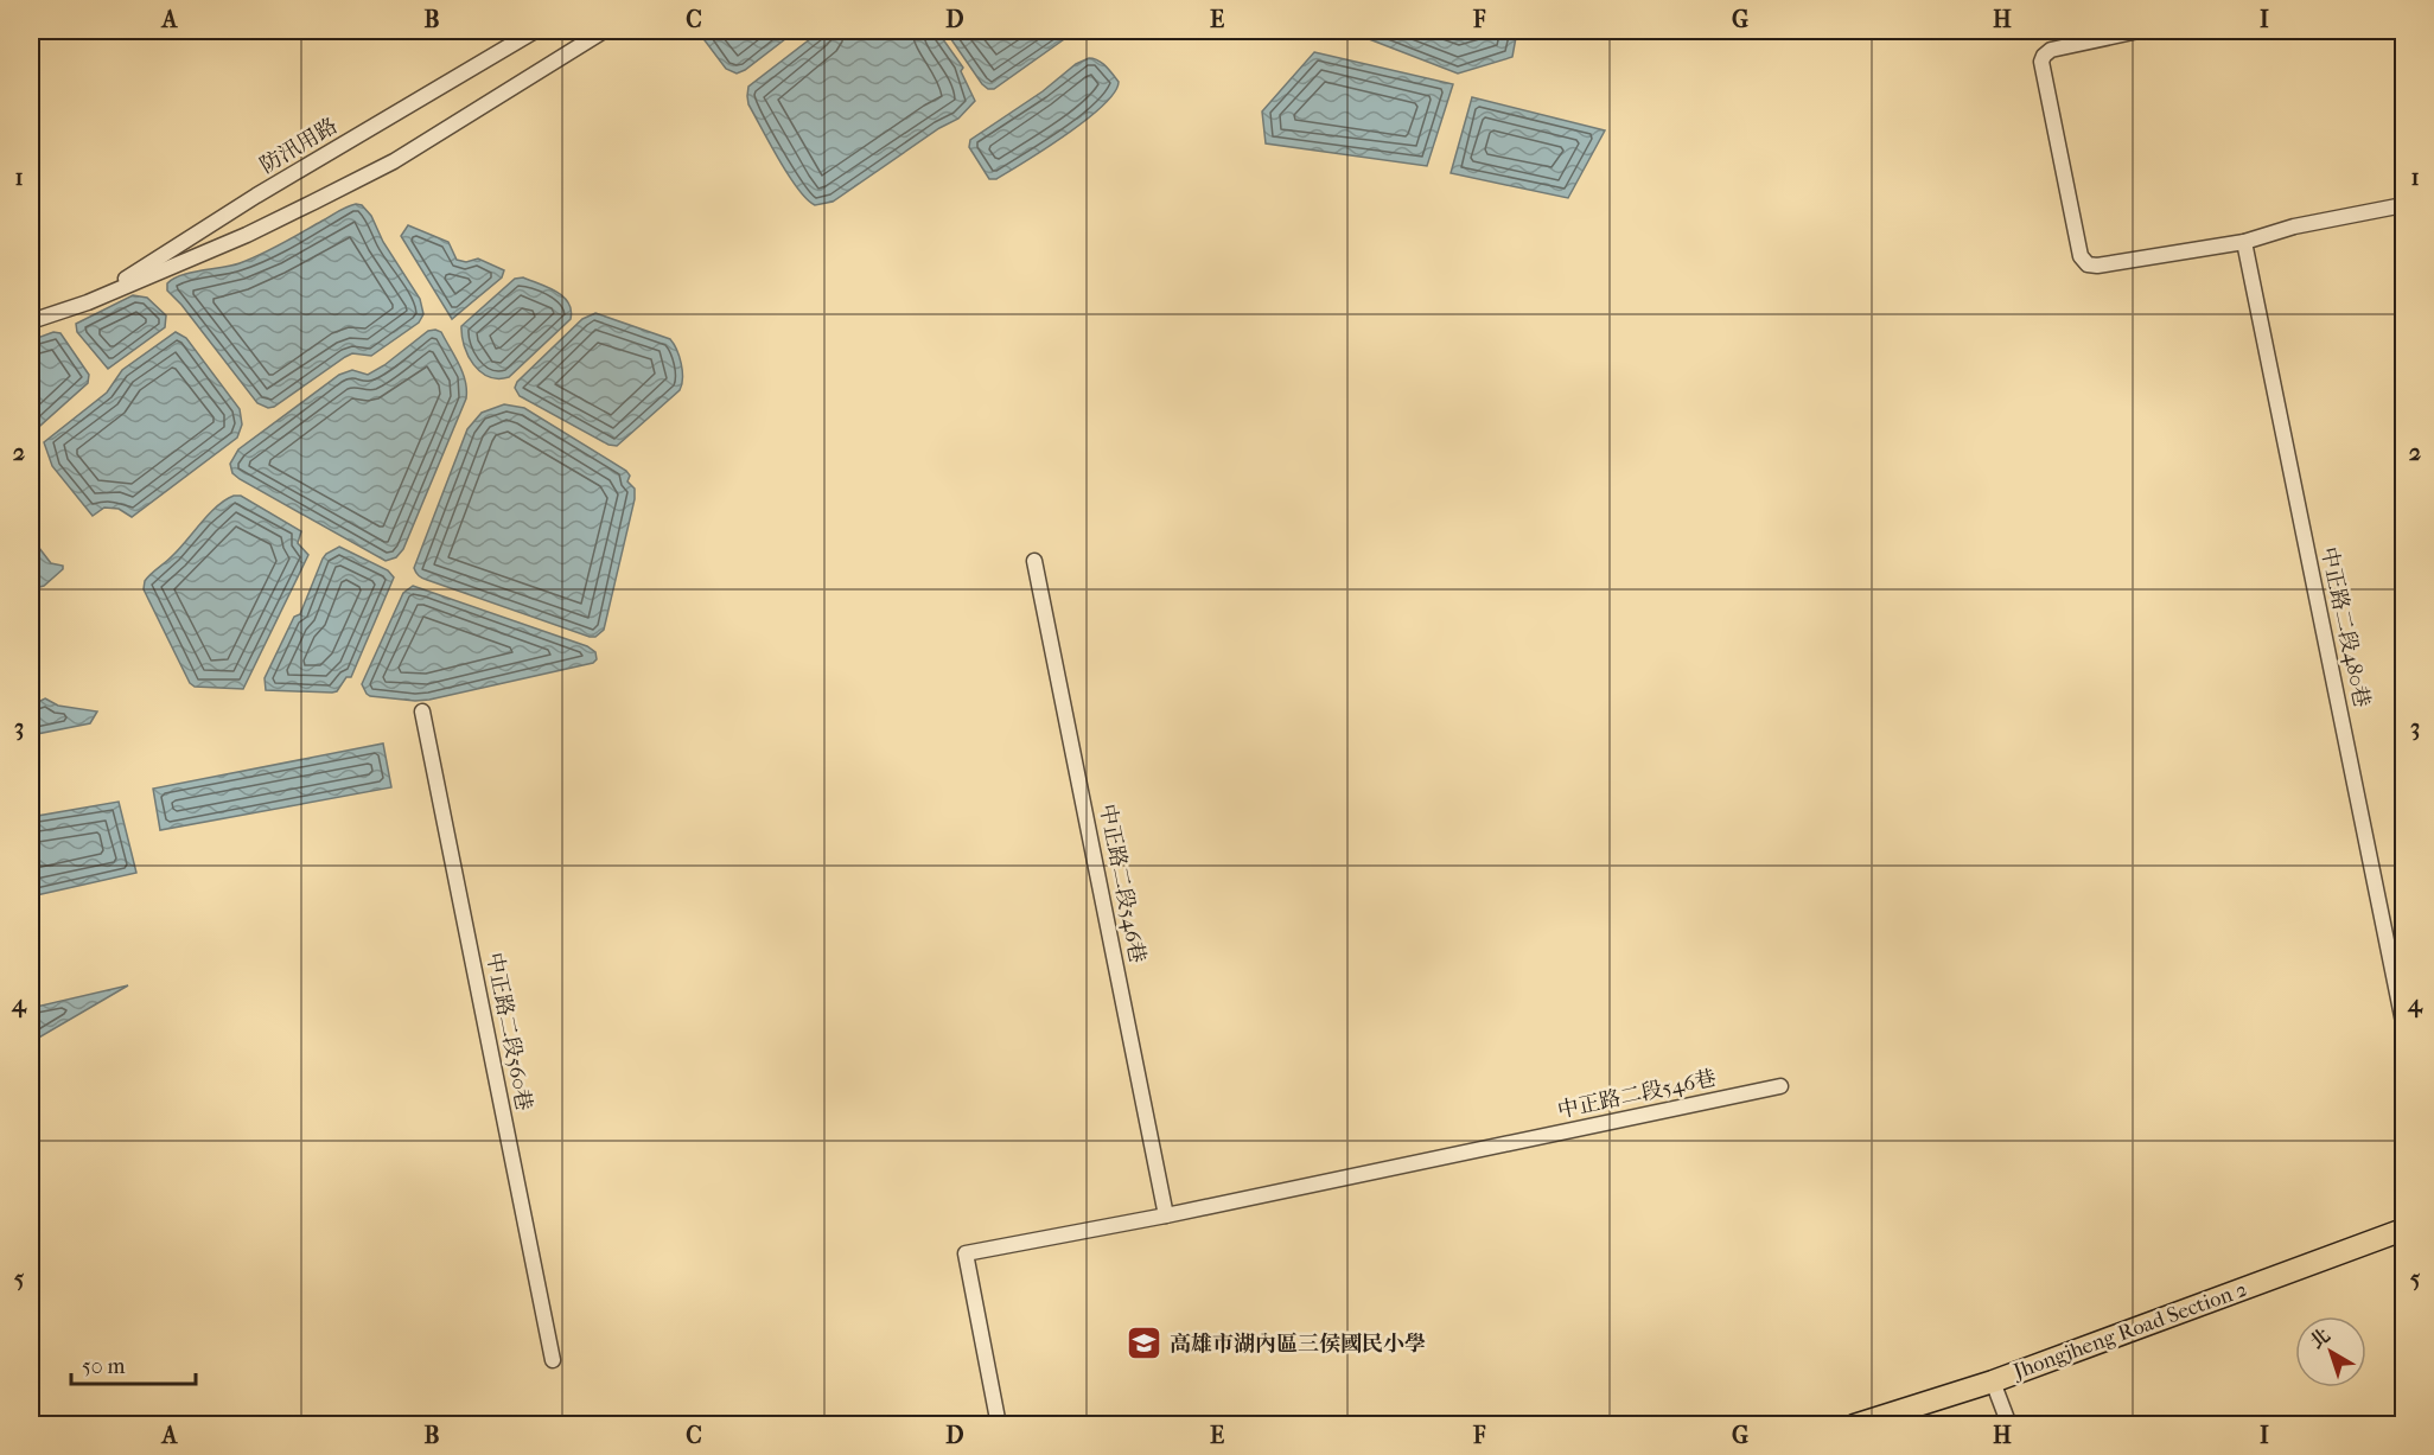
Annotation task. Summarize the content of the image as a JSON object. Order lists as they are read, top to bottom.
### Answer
{
  "streets": {
    "main road": ["Jhongjheng Road Section 2"],
    "street": [
      "防汛用路",
      "中正路二段480巷",
      "中正路二段546巷",
      "中正路二段560巷"
    ]
  },
  "places": {
    "school or university": ["高雄市湖內區三侯國民小學"]
  },
  "scale_bar": "50 m",
  "north": "top left",
  "grid": {
    "columns": [
      "A",
      "B",
      "C",
      "D",
      "E",
      "F",
      "G",
      "H",
      "I"
    ],
    "rows": [
      "1",
      "2",
      "3",
      "4",
      "5"
    ]
  }
}
